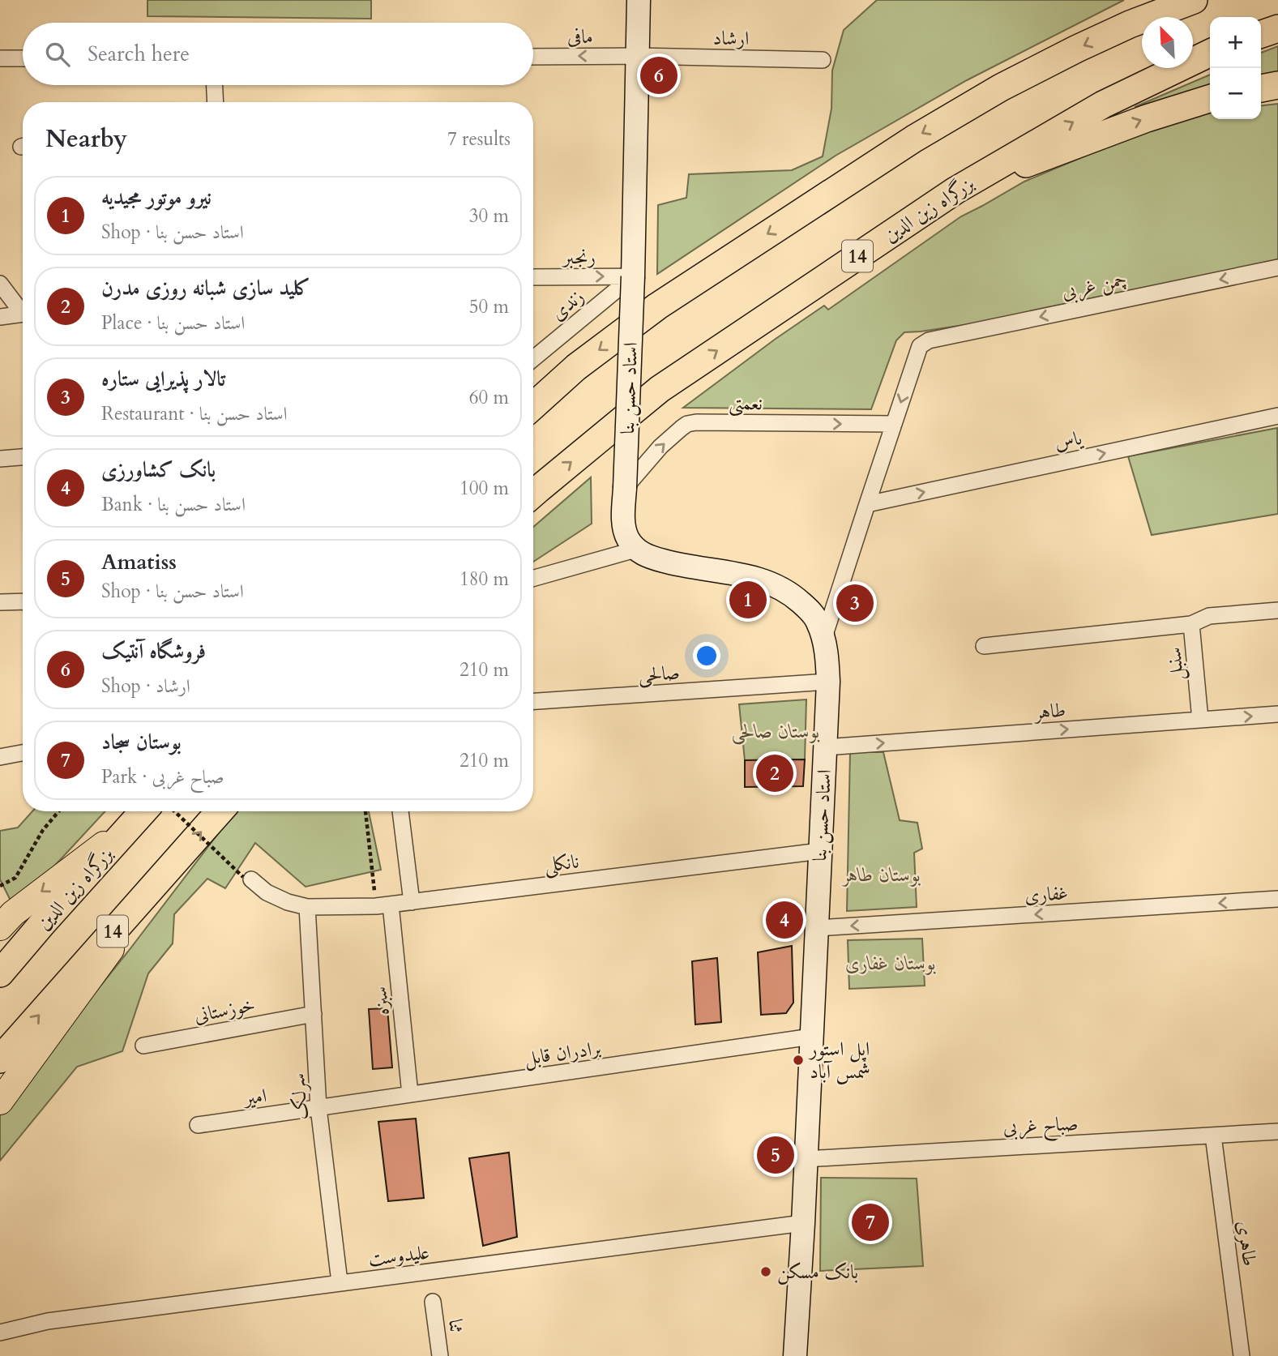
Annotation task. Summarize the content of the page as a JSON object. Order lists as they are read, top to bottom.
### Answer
{
  "streets": {
    "highway": ["بزرگراه زین الدین", "14"],
    "main road": ["استاد حسن بنا"],
    "street": [
      "مافی",
      "ارشاد",
      "رنجبر",
      "چمن غربی",
      "زندی",
      "نعمتی",
      "یاس",
      "سنبل",
      "صالحی",
      "طاهر",
      "نانکلی",
      "غفاری",
      "سبزه",
      "خوزستانی",
      "برادران قابل",
      "امیر",
      "سرلک",
      "صباح غربی",
      "طاهری",
      "علیدوست",
      "ثنا"
    ]
  },
  "crossings": [
    ["مافی", "ارشاد"],
    ["مافی", "استاد حسن بنا"],
    ["ارشاد", "استاد حسن بنا"],
    ["رنجبر", "زندی"],
    ["رنجبر", "استاد حسن بنا"],
    ["چمن غربی", "نعمتی"],
    ["زندی", "استاد حسن بنا"],
    ["استاد حسن بنا", "نعمتی"],
    ["استاد حسن بنا", "صالحی"],
    ["استاد حسن بنا", "طاهر"],
    ["استاد حسن بنا", "نانکلی"],
    ["استاد حسن بنا", "غفاری"],
    ["استاد حسن بنا", "برادران قابل"],
    ["استاد حسن بنا", "صباح غربی"],
    ["استاد حسن بنا", "علیدوست"],
    ["سنبل", "طاهر"],
    ["نانکلی", "سبزه"],
    ["نانکلی", "سرلک"],
    ["سبزه", "برادران قابل"],
    ["خوزستانی", "سرلک"],
    ["برادران قابل", "امیر"],
    ["برادران قابل", "سرلک"],
    ["امیر", "سرلک"],
    ["سرلک", "علیدوست"],
    ["صباح غربی", "طاهری"]
  ],
  "one_way": [
    "مافی",
    "رنجبر",
    "چمن غربی",
    "نعمتی",
    "یاس",
    "غفاری"
  ],
  "parks": ["بوستان صالحی", "بوستان طاهر", "بوستان غفاری"],
  "places": ["اپل استور شمس آباد", "بانک مسکن"],
  "north": "top left",
  "page": {
    "map_buttons": ["+", "−"],
    "search": "Search here",
    "pins": [
      "6",
      "1",
      "3",
      "2",
      "4",
      "5",
      "7"
    ],
    "heading": ["Nearby", "7 results"],
    "list": [
      {
        "mark": "1",
        "name": "نیرو موتور مجیدیه",
        "note": "Shop · استاد حسن بنا",
        "value": "30 m"
      },
      {
        "mark": "2",
        "name": "کلید سازی شبانه روزی مدرن",
        "note": "Place · استاد حسن بنا",
        "value": "50 m"
      },
      {
        "mark": "3",
        "name": "تالار پذیرایی ستاره",
        "note": "Restaurant · استاد حسن بنا",
        "value": "60 m"
      },
      {
        "mark": "4",
        "name": "بانک کشاورزی",
        "note": "Bank · استاد حسن بنا",
        "value": "100 m"
      },
      {
        "mark": "5",
        "name": "Amatiss",
        "note": "Shop · استاد حسن بنا",
        "value": "180 m"
      },
      {
        "mark": "6",
        "name": "فروشگاه آنتیک",
        "note": "Shop · ارشاد",
        "value": "210 m"
      },
      {
        "mark": "7",
        "name": "بوستان سجاد",
        "note": "Park · صباح غربی",
        "value": "210 m"
      }
    ]
  }
}
